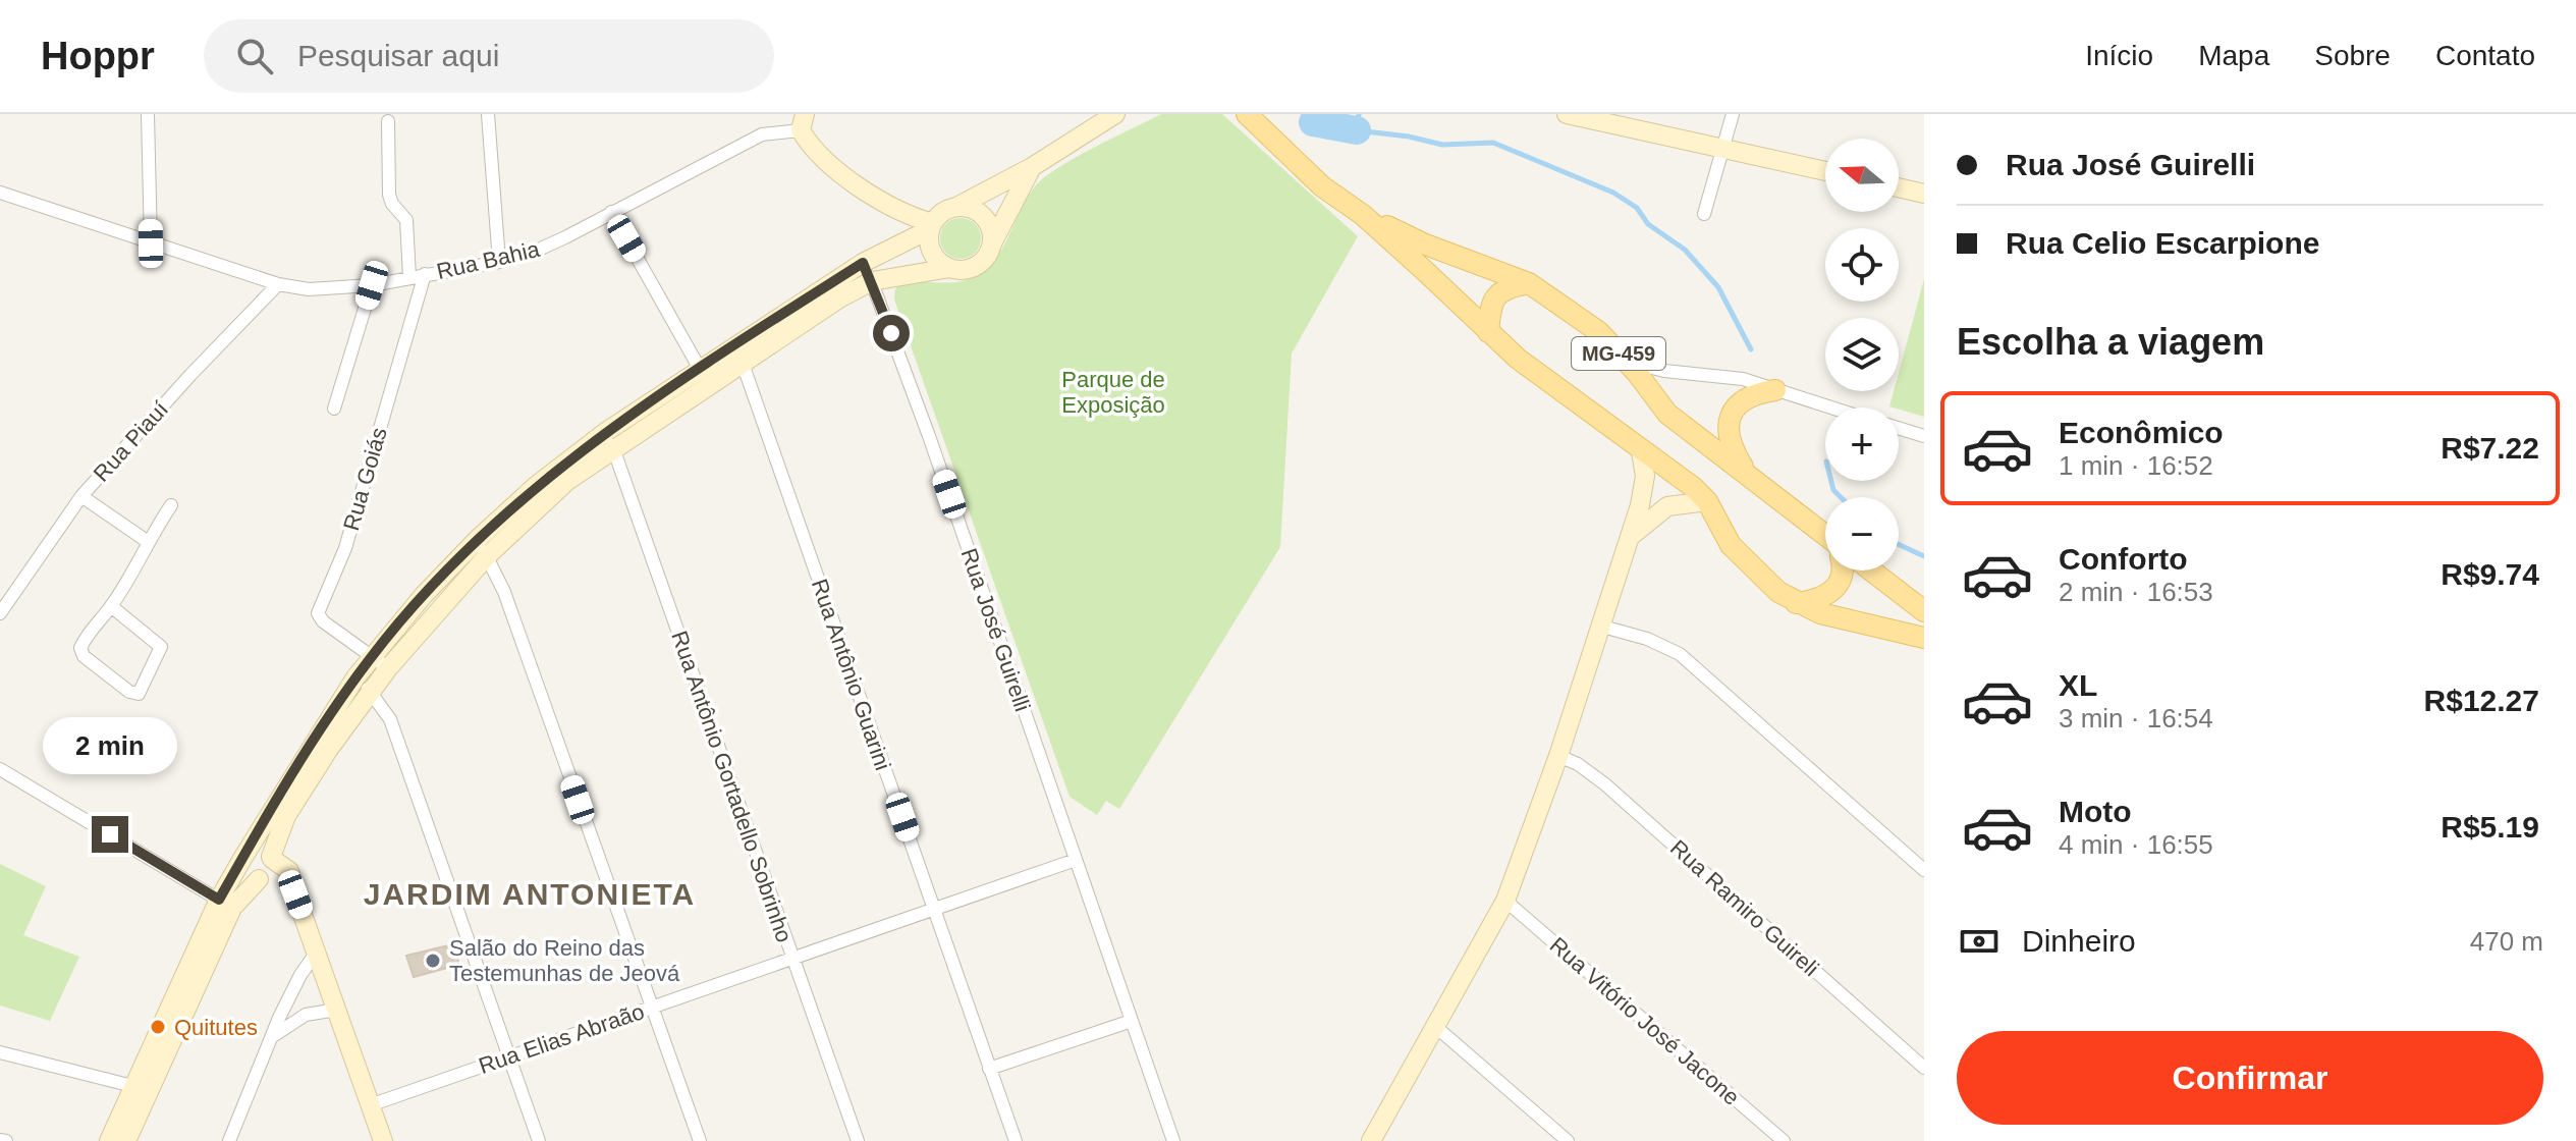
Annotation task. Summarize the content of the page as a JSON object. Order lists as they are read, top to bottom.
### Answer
{
  "streets": {
    "main road": ["Rua Bahia", "MG-459"],
    "street": [
      "Rua Piauí",
      "Rua Goiás",
      "Rua José Guirelli",
      "Rua Antônio Guarini",
      "Rua Antônio Gortadello Sobrinho",
      "Rua Ramiro Guireli",
      "Rua Vitório José Jacone",
      "Rua Elias Abraão"
    ]
  },
  "crossings": [
    ["Rua Bahia", "Rua Piauí"],
    ["Rua Bahia", "Rua Goiás"],
    ["Rua José Guirelli", "Rua Elias Abraão"],
    ["Rua Antônio Guarini", "Rua Elias Abraão"],
    ["Rua Antônio Gortadello Sobrinho", "Rua Elias Abraão"]
  ],
  "districts": ["JARDIM ANTONIETA"],
  "parks": ["Parque de Exposição"],
  "places": ["Salão do Reino das Testemunhas de Jeová", "Quitutes"],
  "north": "left",
  "page": {
    "header": "Hoppr",
    "search": "Pesquisar aqui",
    "nav": [
      "Início",
      "Mapa",
      "Sobre",
      "Contato"
    ],
    "banner": ["Rua José Guirelli", "Rua Celio Escarpione"],
    "map_buttons": ["+", "−"],
    "heading": "Escolha a viagem",
    "list": [
      {
        "name": "Econômico",
        "note": "1 min · 16:52",
        "value": "R$7.22"
      },
      {
        "name": "Conforto",
        "note": "2 min · 16:53",
        "value": "R$9.74"
      },
      {
        "name": "XL",
        "note": "3 min · 16:54",
        "value": "R$12.27"
      },
      {
        "name": "Moto",
        "note": "4 min · 16:55",
        "value": "R$5.19"
      }
    ],
    "bubble": "2 min",
    "pay": ["Dinheiro", "470 m"],
    "buttons": "Confirmar"
  }
}
